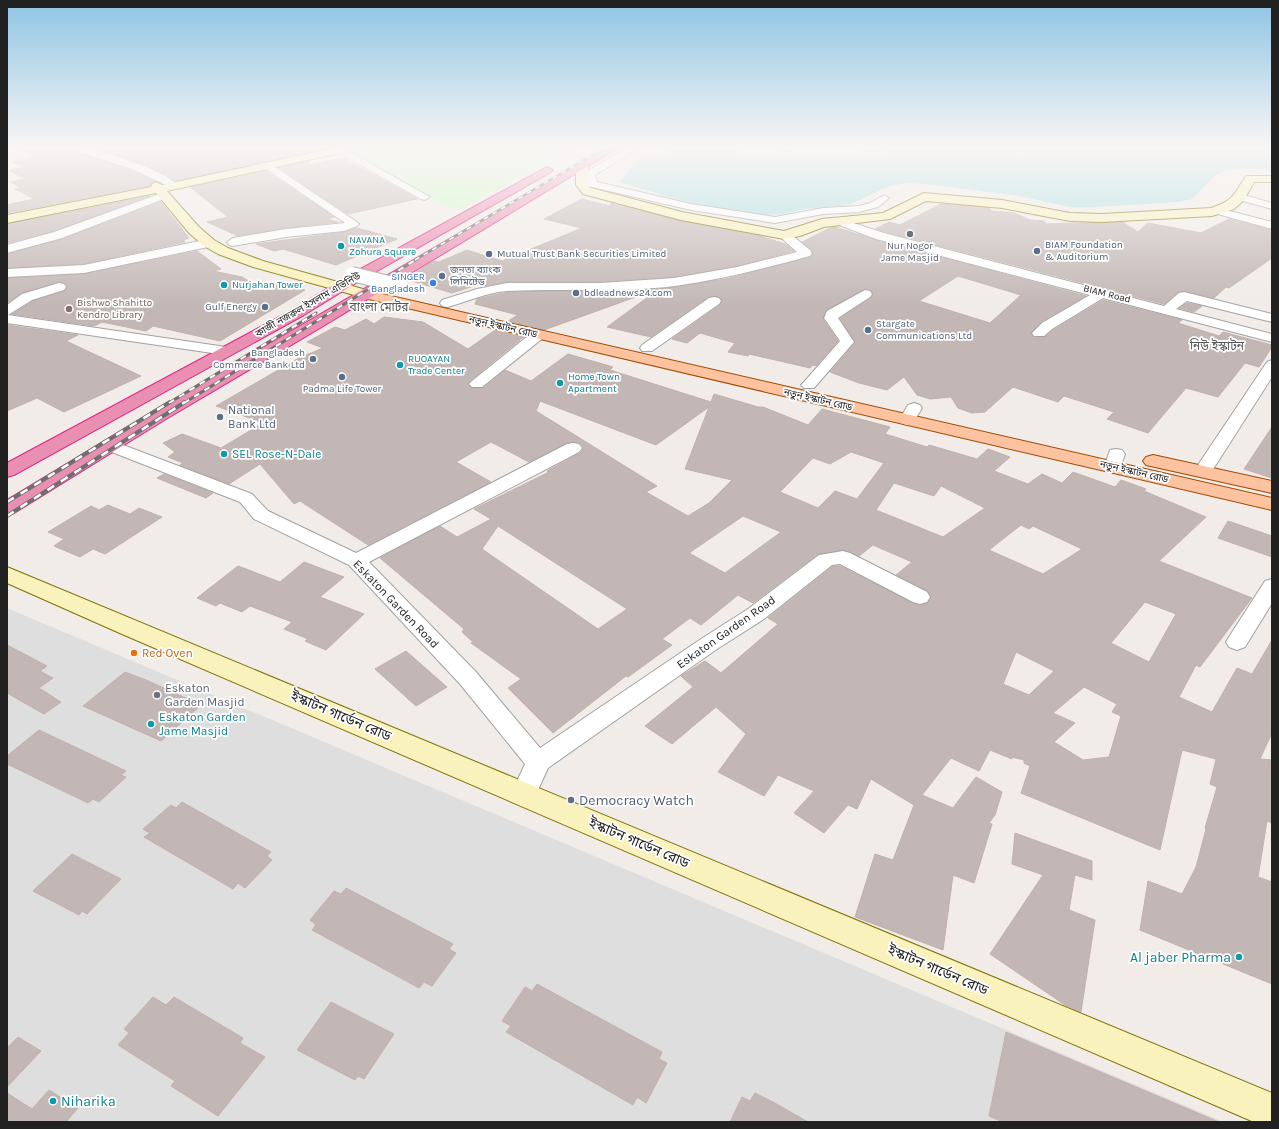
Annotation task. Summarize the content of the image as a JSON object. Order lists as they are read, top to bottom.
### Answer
{
  "streets": {
    "highway": ["কাজী নজরুল ইসলাম এভিনিউ"],
    "main road": ["নতুন ইস্কাটন রোড", "ইস্কাটন গার্ডেন রোড"],
    "street": ["BIAM Road", "Eskaton Garden Road"]
  },
  "crossings": [
    ["কাজী নজরুল ইসলাম এভিনিউ", "নতুন ইস্কাটন রোড"],
    ["কাজী নজরুল ইসলাম এভিনিউ", "Eskaton Garden Road"]
  ],
  "districts": ["বাংলা মোটর", "নিউ ইস্কাটন"],
  "places": [
    "Nur Nogor Jame Masjid",
    "NAVANA Zohura Square",
    "BIAM Foundation & Auditorium",
    "Mutual Trust Bank Securities Limited",
    "জনতা ব্যাংক লিমিটেড",
    "SINGER Bangladesh",
    "Nurjahan Tower",
    "bdleadnews24.com",
    "Gulf Energy",
    "Bishwo Shahitto Kendro Library",
    "Stargate Communications Ltd",
    "Bangladesh Commerce Bank Ltd",
    "RUOAYAN Trade Center",
    "Padma Life Tower",
    "Home Town Apartment",
    "National Bank Ltd",
    "SEL Rose-N-Dale",
    "Red Oven",
    "Eskaton Garden Masjid",
    "Eskaton Garden Jame Masjid",
    "Democracy Watch",
    "Al jaber Pharma",
    "Niharika"
  ]
}
